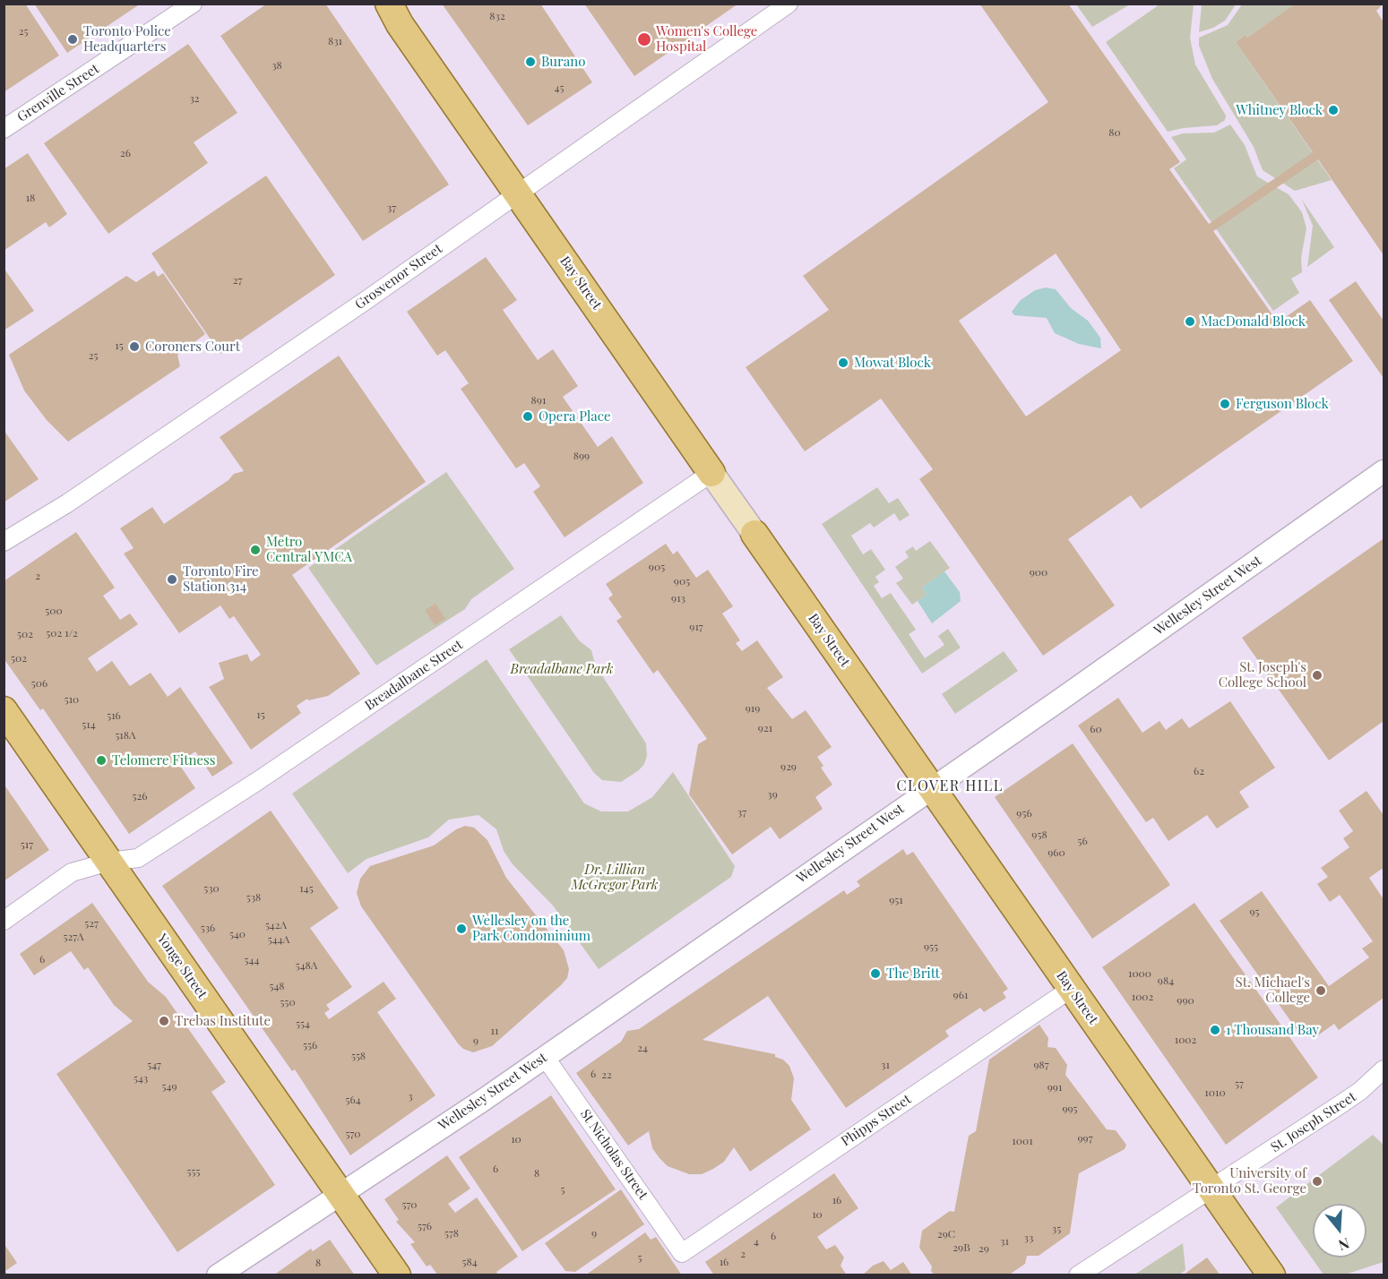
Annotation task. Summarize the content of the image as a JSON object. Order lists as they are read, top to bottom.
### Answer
{
  "streets": {
    "main road": ["Bay Street", "Yonge Street"],
    "street": [
      "Grenville Street",
      "Grosvenor Street",
      "Wellesley Street West",
      "Breadalbane Street",
      "Phipps Street",
      "St. Joseph Street",
      "St Nicholas Street"
    ]
  },
  "crossings": [
    ["Grosvenor Street", "Bay Street"],
    ["Bay Street", "Wellesley Street West"],
    ["Bay Street", "Breadalbane Street"],
    ["Bay Street", "Phipps Street"],
    ["Bay Street", "St. Joseph Street"],
    ["Wellesley Street West", "Yonge Street"],
    ["Wellesley Street West", "St Nicholas Street"],
    ["Breadalbane Street", "Yonge Street"],
    ["Phipps Street", "St Nicholas Street"]
  ],
  "districts": ["CLOVER HILL"],
  "parks": ["Breadalbane Park", "Dr. Lillian McGregor Park"],
  "places": [
    "Toronto Police Headquarters",
    "Women's College Hospital",
    "Burano",
    "Whitney Block",
    "MacDonald Block",
    "Coroners Court",
    "Mowat Block",
    "Ferguson Block",
    "Opera Place",
    "Metro Central YMCA",
    "Toronto Fire Station 314",
    "St. Joseph's College School",
    "Telomere Fitness",
    "Wellesley on the Park Condominium",
    "The Britt",
    "St. Michael's College",
    "Trebas Institute",
    "1 Thousand Bay",
    "University of Toronto St. George"
  ],
  "house_numbers": [
    "832",
    "25",
    "831",
    "38",
    "45",
    "32",
    "80",
    "26",
    "18",
    "37",
    "27",
    "15",
    "25",
    "891",
    "899",
    "905",
    "900",
    "2",
    "905",
    "913",
    "500",
    "917",
    "502 1/2",
    "502",
    "502",
    "506",
    "510",
    "919",
    "15",
    "516",
    "514",
    "921",
    "60",
    "518A",
    "929",
    "62",
    "39",
    "526",
    "37",
    "956",
    "958",
    "56",
    "517",
    "960",
    "530",
    "145",
    "538",
    "951",
    "95",
    "527",
    "542A",
    "536",
    "540",
    "527A",
    "544A",
    "955",
    "6",
    "544",
    "548A",
    "1000",
    "984",
    "548",
    "961",
    "1002",
    "990",
    "550",
    "554",
    "11",
    "1002",
    "9",
    "556",
    "24",
    "558",
    "547",
    "31",
    "987",
    "6",
    "22",
    "543",
    "57",
    "549",
    "991",
    "1010",
    "3",
    "564",
    "995",
    "570",
    "997",
    "10",
    "1001",
    "6",
    "555",
    "8",
    "5",
    "16",
    "570",
    "10",
    "576",
    "35",
    "578",
    "9",
    "29C",
    "6",
    "33",
    "4",
    "31",
    "29B",
    "29",
    "2",
    "5",
    "584",
    "16",
    "8"
  ],
  "north": "bottom"
}
